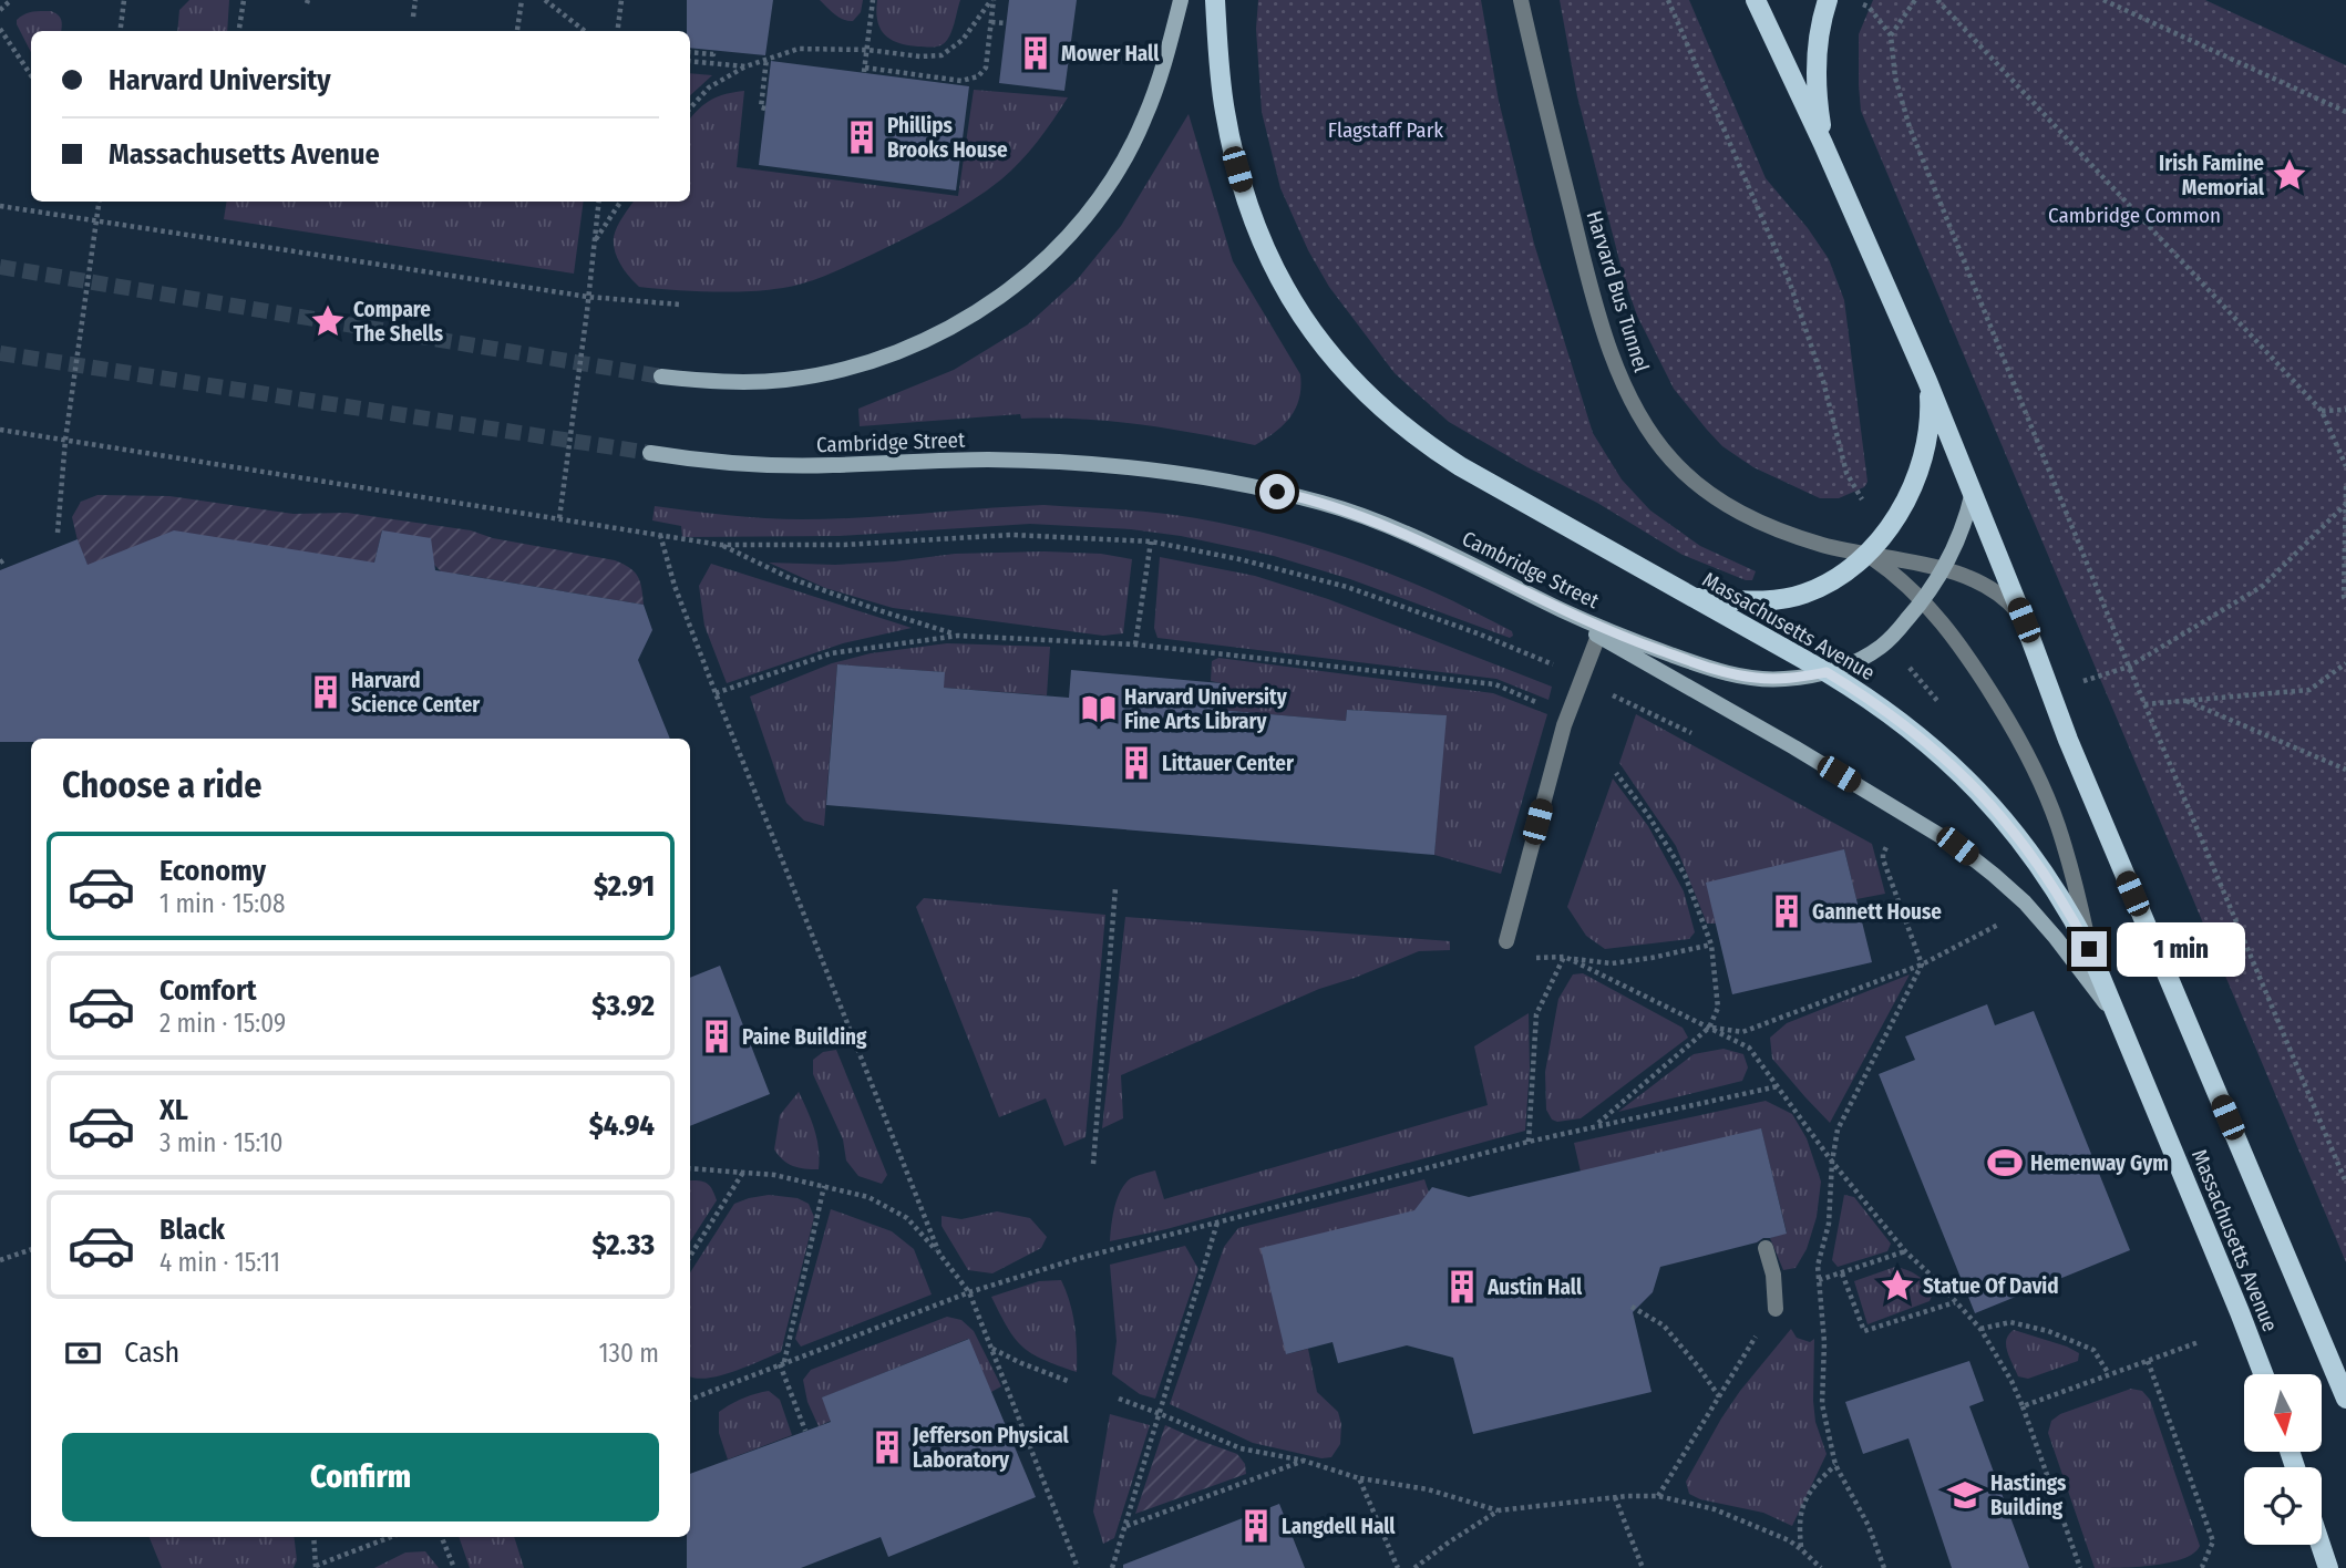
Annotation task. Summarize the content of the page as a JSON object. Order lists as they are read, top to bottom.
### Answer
{
  "streets": {
    "main road": ["Cambridge Street", "Massachusetts Avenue"],
    "lane": ["Harvard Bus Tunnel"]
  },
  "crossings": [
    ["Harvard Bus Tunnel", "Cambridge Street"],
    ["Harvard Bus Tunnel", "Massachusetts Avenue"],
    ["Cambridge Street", "Massachusetts Avenue"]
  ],
  "parks": ["Flagstaff Park", "Cambridge Common"],
  "places": {
    "building": [
      "Mower Hall",
      "Phillips Brooks House",
      "Harvard Science Center",
      "Littauer Center",
      "Gannett House",
      "Paine Building",
      "Austin Hall",
      "Jefferson Physical Laboratory",
      "Langdell Hall"
    ],
    "place": ["Irish Famine Memorial", "Compare The Shells", "Statue Of David"],
    "library": ["Harvard University Fine Arts Library"],
    "sports": ["Hemenway Gym"],
    "school or university": ["Hastings Building"]
  },
  "north": "bottom",
  "page": {
    "banner": ["Harvard University", "Massachusetts Avenue"],
    "heading": "Choose a ride",
    "list": [
      {
        "name": "Economy",
        "note": "1 min · 15:08",
        "value": "$2.91"
      },
      {
        "name": "Comfort",
        "note": "2 min · 15:09",
        "value": "$3.92"
      },
      {
        "name": "XL",
        "note": "3 min · 15:10",
        "value": "$4.94"
      },
      {
        "name": "Black",
        "note": "4 min · 15:11",
        "value": "$2.33"
      }
    ],
    "bubble": "1 min",
    "pay": ["Cash", "130 m"],
    "buttons": "Confirm"
  }
}
